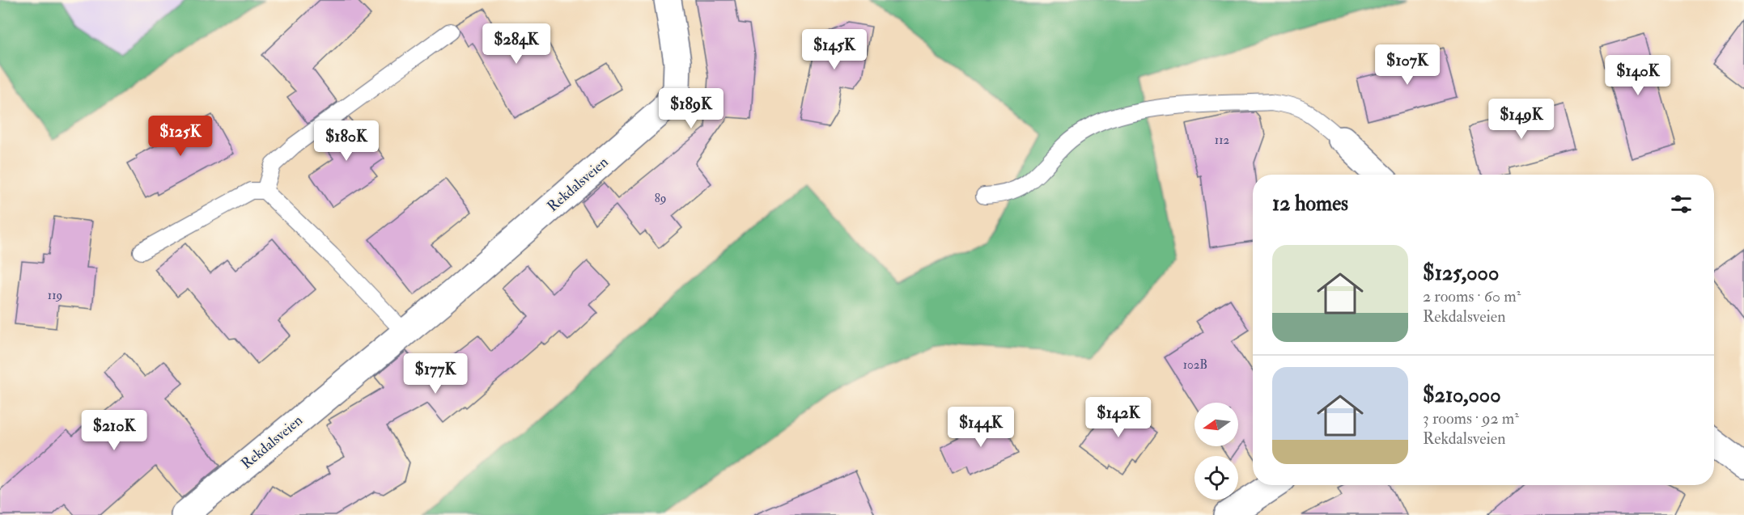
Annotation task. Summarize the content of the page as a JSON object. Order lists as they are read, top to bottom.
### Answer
{
  "streets": {
    "street": ["Rekdalsveien"]
  },
  "house_numbers": [
    "112",
    "89",
    "119",
    "102B"
  ],
  "north": "left",
  "page": {
    "price": [
      "$284K",
      "$145K",
      "$107K",
      "$140K",
      "$189K",
      "$149K",
      "$125K",
      "$180K",
      "$177K",
      "$142K",
      "$144K",
      "$210K"
    ],
    "heading": "12 homes",
    "list": [
      {
        "name": "$125,000",
        "note": "2 rooms · 60 m² · Rekdalsveien"
      },
      {
        "name": "$210,000",
        "note": "3 rooms · 92 m² · Rekdalsveien"
      }
    ]
  }
}
